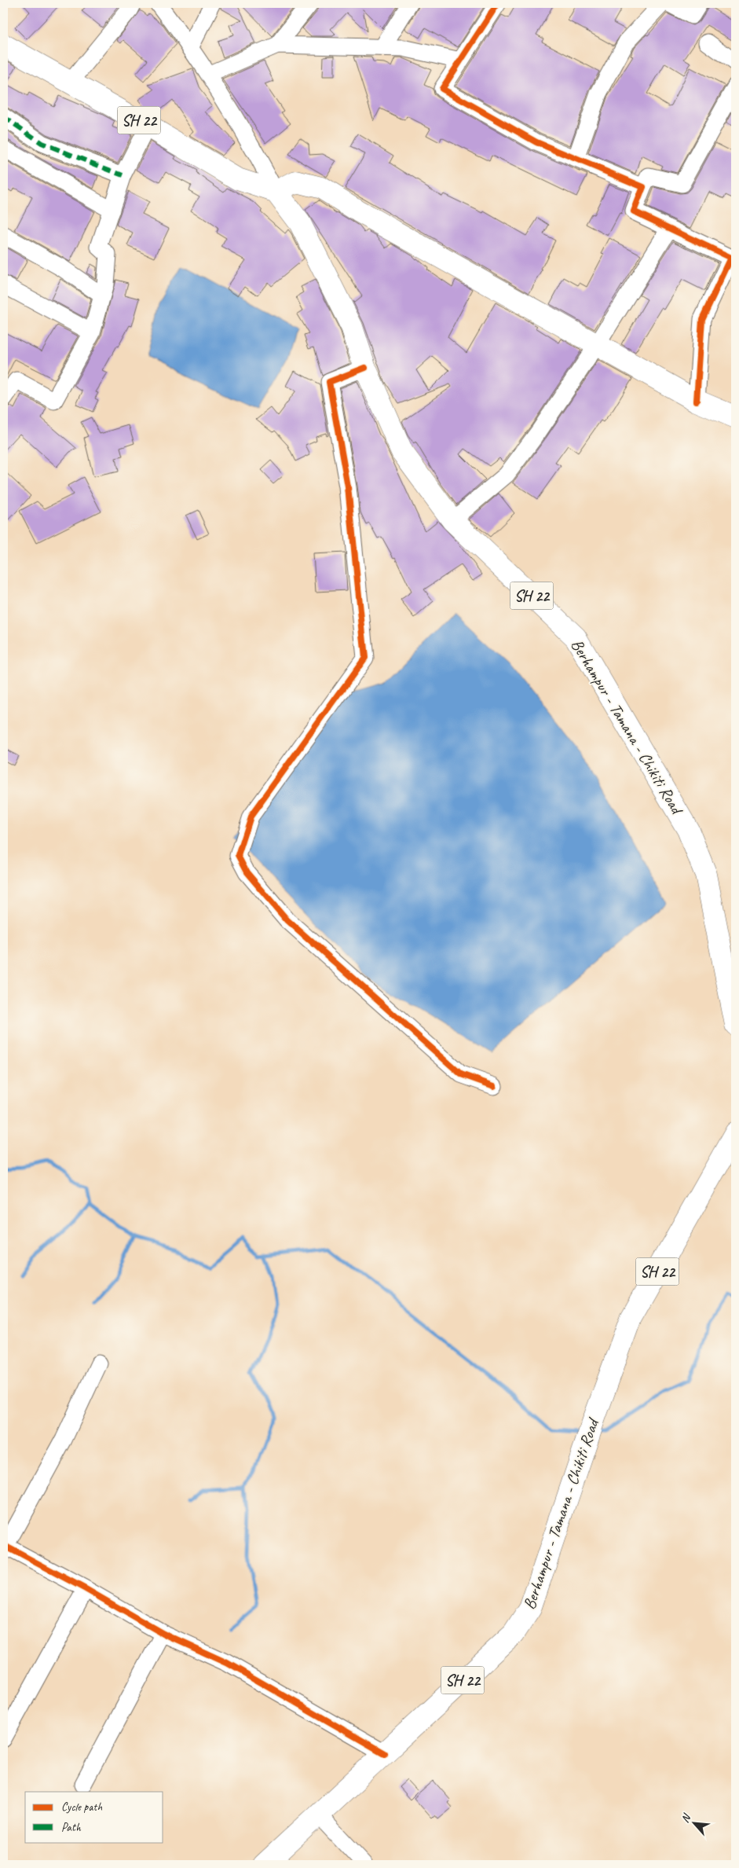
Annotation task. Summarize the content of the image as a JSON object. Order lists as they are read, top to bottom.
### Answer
{
  "streets": {
    "main road": ["SH 22", "Berhampur - Tamana - Chikiti Road"]
  },
  "crossings": [
    ["SH 22", "Berhampur - Tamana - Chikiti Road"]
  ],
  "legend": ["Cycle path", "Path"],
  "north": "top left"
}
